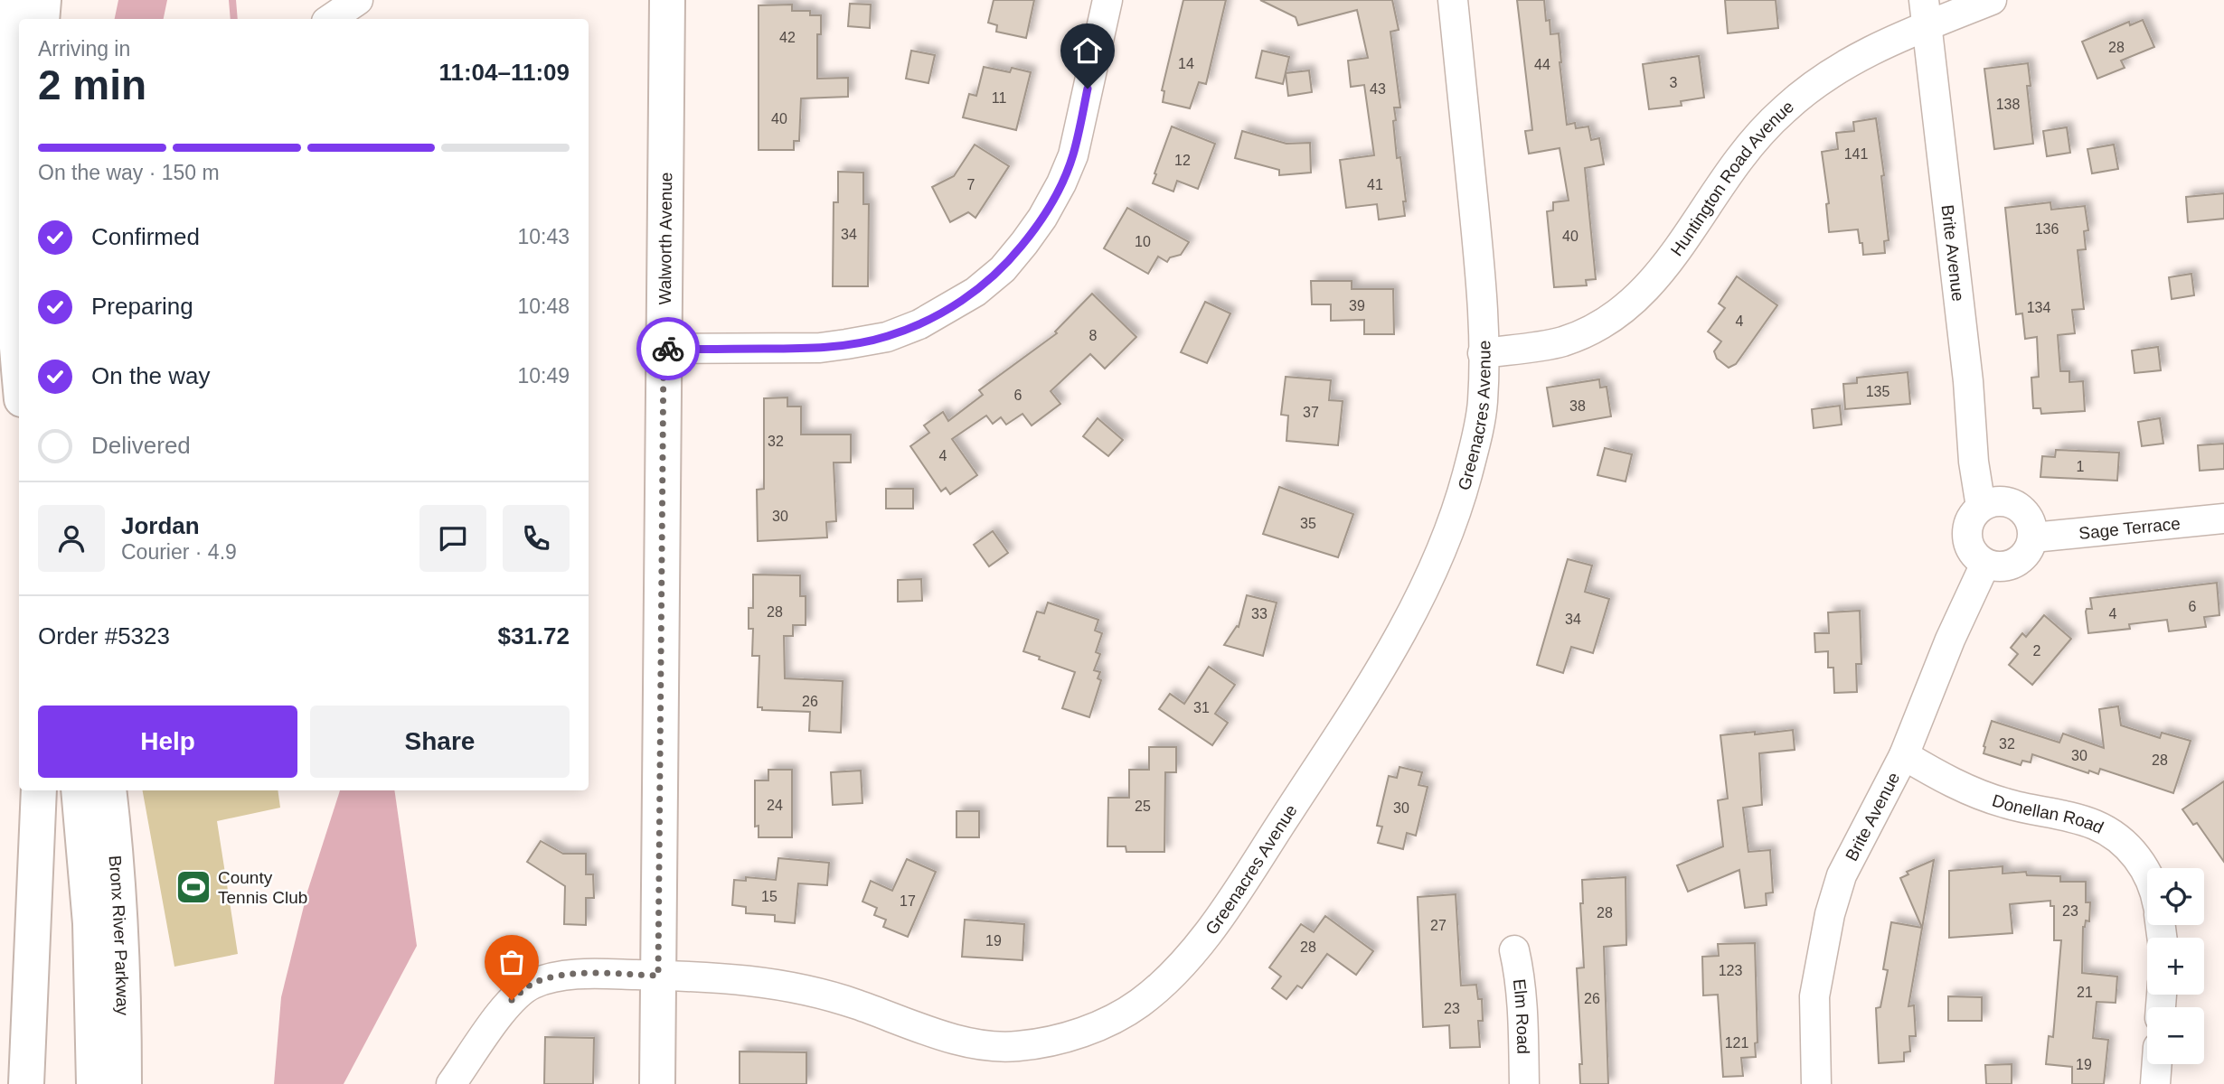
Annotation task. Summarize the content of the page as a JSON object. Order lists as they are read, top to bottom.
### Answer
{
  "streets": {
    "main road": ["Walworth Avenue", "Bronx River Parkway"],
    "street": [
      "Huntington Road Avenue",
      "Brite Avenue",
      "Greenacres Avenue",
      "Sage Terrace",
      "Donellan Road",
      "Elm Road"
    ]
  },
  "crossings": [
    ["Huntington Road Avenue", "Brite Avenue"],
    ["Huntington Road Avenue", "Greenacres Avenue"],
    ["Walworth Avenue", "Greenacres Avenue"],
    ["Brite Avenue", "Sage Terrace"],
    ["Brite Avenue", "Donellan Road"]
  ],
  "places": {
    "sports": ["County Tennis Club"]
  },
  "house_numbers": [
    "42",
    "28",
    "14",
    "44",
    "3",
    "43",
    "11",
    "138",
    "40",
    "141",
    "12",
    "7",
    "41",
    "136",
    "34",
    "40",
    "10",
    "39",
    "134",
    "4",
    "8",
    "135",
    "6",
    "38",
    "37",
    "32",
    "4",
    "1",
    "30",
    "35",
    "6",
    "28",
    "33",
    "4",
    "34",
    "2",
    "26",
    "31",
    "32",
    "30",
    "28",
    "24",
    "25",
    "30",
    "15",
    "17",
    "23",
    "28",
    "27",
    "19",
    "28",
    "123",
    "21",
    "26",
    "23",
    "121",
    "19"
  ],
  "page": {
    "heading": ["2 min", "Arriving in", "11:04–11:09"],
    "panel": [
      "Jordan",
      "Courier · 4.9",
      "Order #5323",
      "$31.72"
    ],
    "bar": "On the way · 150 m",
    "list": [
      ["Confirmed", "10:43"],
      ["Preparing", "10:48"],
      ["On the way", "10:49"],
      "Delivered"
    ],
    "buttons": ["Help", "Share"],
    "map_buttons": ["+", "−"]
  }
}
